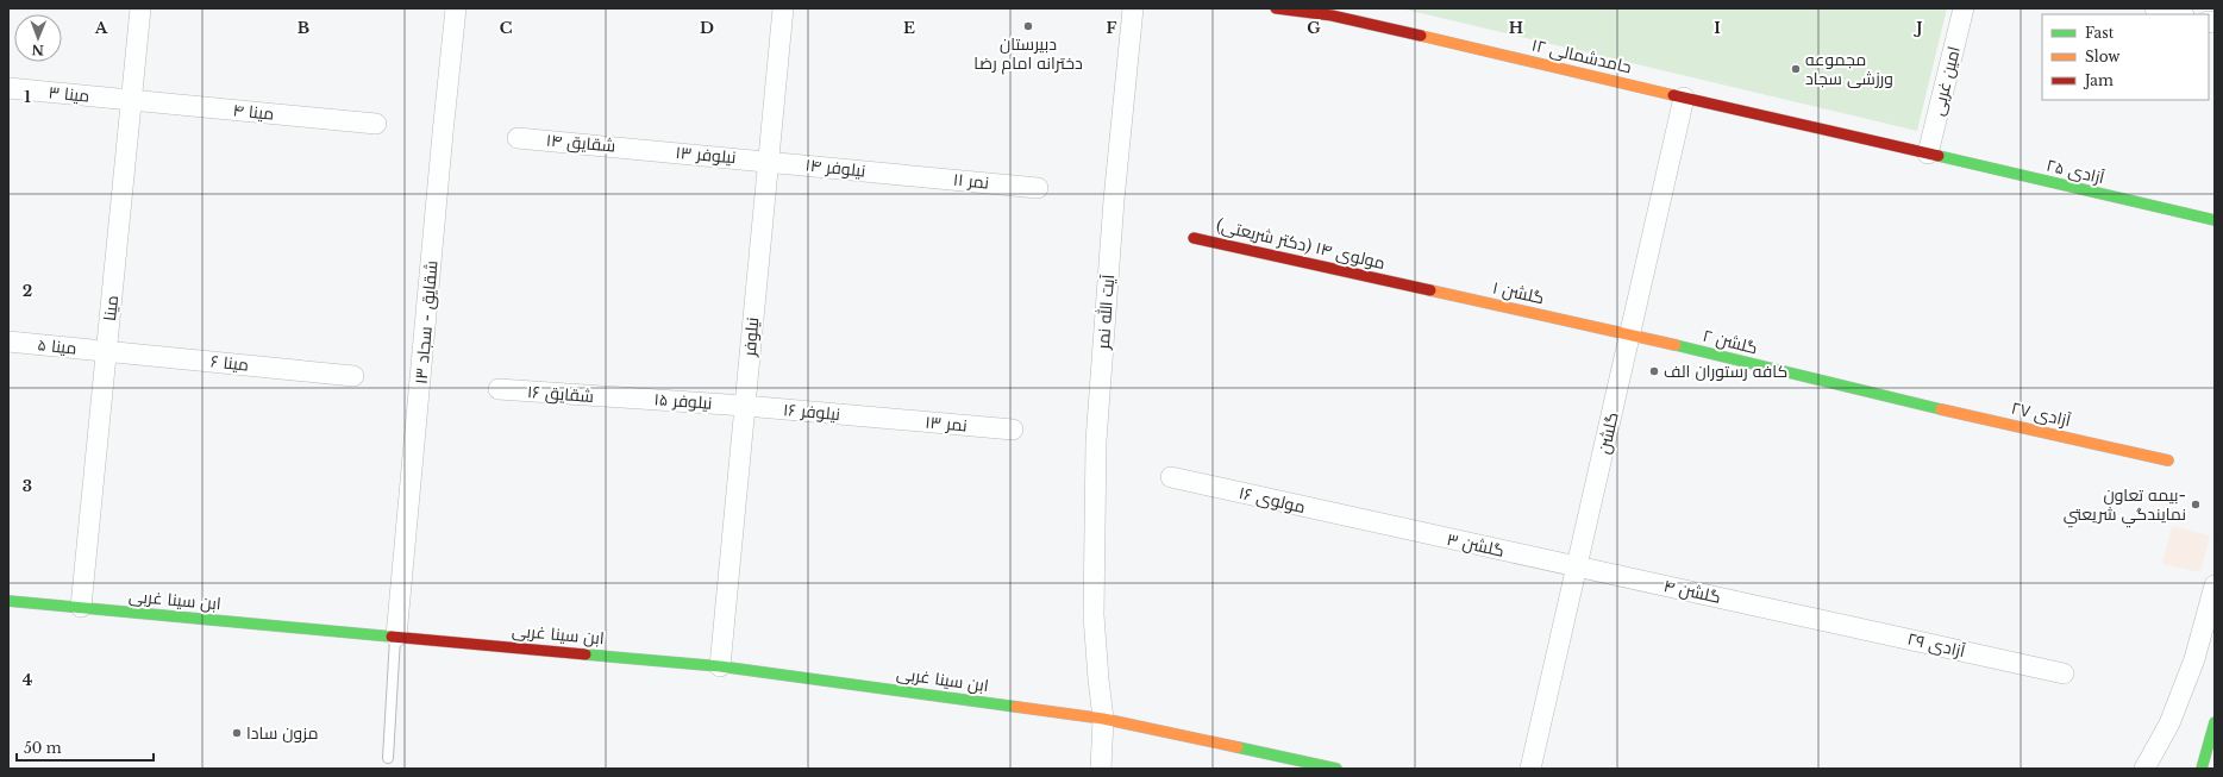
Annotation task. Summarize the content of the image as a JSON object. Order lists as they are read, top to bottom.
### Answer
{
  "streets": {
    "main road": [
      "حامدشمالی ۱۲",
      "آزادی ۲۵",
      "مولوی ۱۴ (دکتر شریعتی)",
      "گلشن ۱",
      "گلشن ۲",
      "۲۷ آزادی",
      "ابن سینا غربی"
    ],
    "street": [
      "امین غربی",
      "مینا ۳",
      "مینا ۴",
      "شقایق ۱۴",
      "نیلوفر ۱۳",
      "نیلوفر ۱۴",
      "نمر ۱۱",
      "مینا",
      "آیت الله نمر",
      "شقایق - سجاد ۱۳",
      "نیلوفر",
      "مینا ۵",
      "مینا ۶",
      "شقایق ۱۶",
      "نیلوفر ۱۵",
      "نیلوفر ۱۶",
      "نمر ۱۳",
      "گلشن",
      "مولوی ۱۶",
      "گلشن ۳",
      "گلشن ۴",
      "آزادی ۲۹"
    ]
  },
  "crossings": [
    ["حامدشمالی ۱۲", "امین غربی"],
    ["حامدشمالی ۱۲", "آزادی ۲۵"],
    ["حامدشمالی ۱۲", "گلشن"],
    ["امین غربی", "آزادی ۲۵"],
    ["مینا ۳", "مینا ۴"],
    ["مینا ۳", "مینا"],
    ["مینا ۴", "مینا"],
    ["شقایق ۱۴", "نیلوفر ۱۳"],
    ["نیلوفر ۱۳", "نیلوفر ۱۴"],
    ["نیلوفر ۱۳", "نیلوفر"],
    ["نیلوفر ۱۴", "نمر ۱۱"],
    ["نیلوفر ۱۴", "نیلوفر"],
    ["مولوی ۱۴ (دکتر شریعتی)", "گلشن ۱"],
    ["گلشن ۱", "گلشن ۲"],
    ["گلشن ۱", "گلشن"],
    ["مینا", "مینا ۵"],
    ["مینا", "مینا ۶"],
    ["مینا", "ابن سینا غربی"],
    ["آیت الله نمر", "ابن سینا غربی"],
    ["شقایق - سجاد ۱۳", "ابن سینا غربی"],
    ["نیلوفر", "نیلوفر ۱۵"],
    ["نیلوفر", "نیلوفر ۱۶"],
    ["نیلوفر", "ابن سینا غربی"],
    ["گلشن ۲", "۲۷ آزادی"],
    ["گلشن ۲", "گلشن"],
    ["مینا ۵", "مینا ۶"],
    ["شقایق ۱۶", "نیلوفر ۱۵"],
    ["نیلوفر ۱۵", "نیلوفر ۱۶"],
    ["نیلوفر ۱۶", "نمر ۱۳"],
    ["گلشن", "گلشن ۳"],
    ["گلشن", "گلشن ۴"],
    ["مولوی ۱۶", "گلشن ۳"],
    ["گلشن ۳", "گلشن ۴"],
    ["گلشن ۴", "آزادی ۲۹"]
  ],
  "places": [
    "دبیرستان دخترانه امام رضا",
    "مجموعه ورزشی سجاد",
    "کافه رستوران الف",
    "بيمه تعاون- نمايندگي شريعتي",
    "مزون سادا"
  ],
  "legend": ["Fast", "Slow", "Jam"],
  "scale_bar": "50 m",
  "north": "bottom",
  "grid": {
    "columns": [
      "A",
      "B",
      "C",
      "D",
      "E",
      "F",
      "G",
      "H",
      "I",
      "J"
    ],
    "rows": [
      "1",
      "2",
      "3",
      "4"
    ]
  }
}
